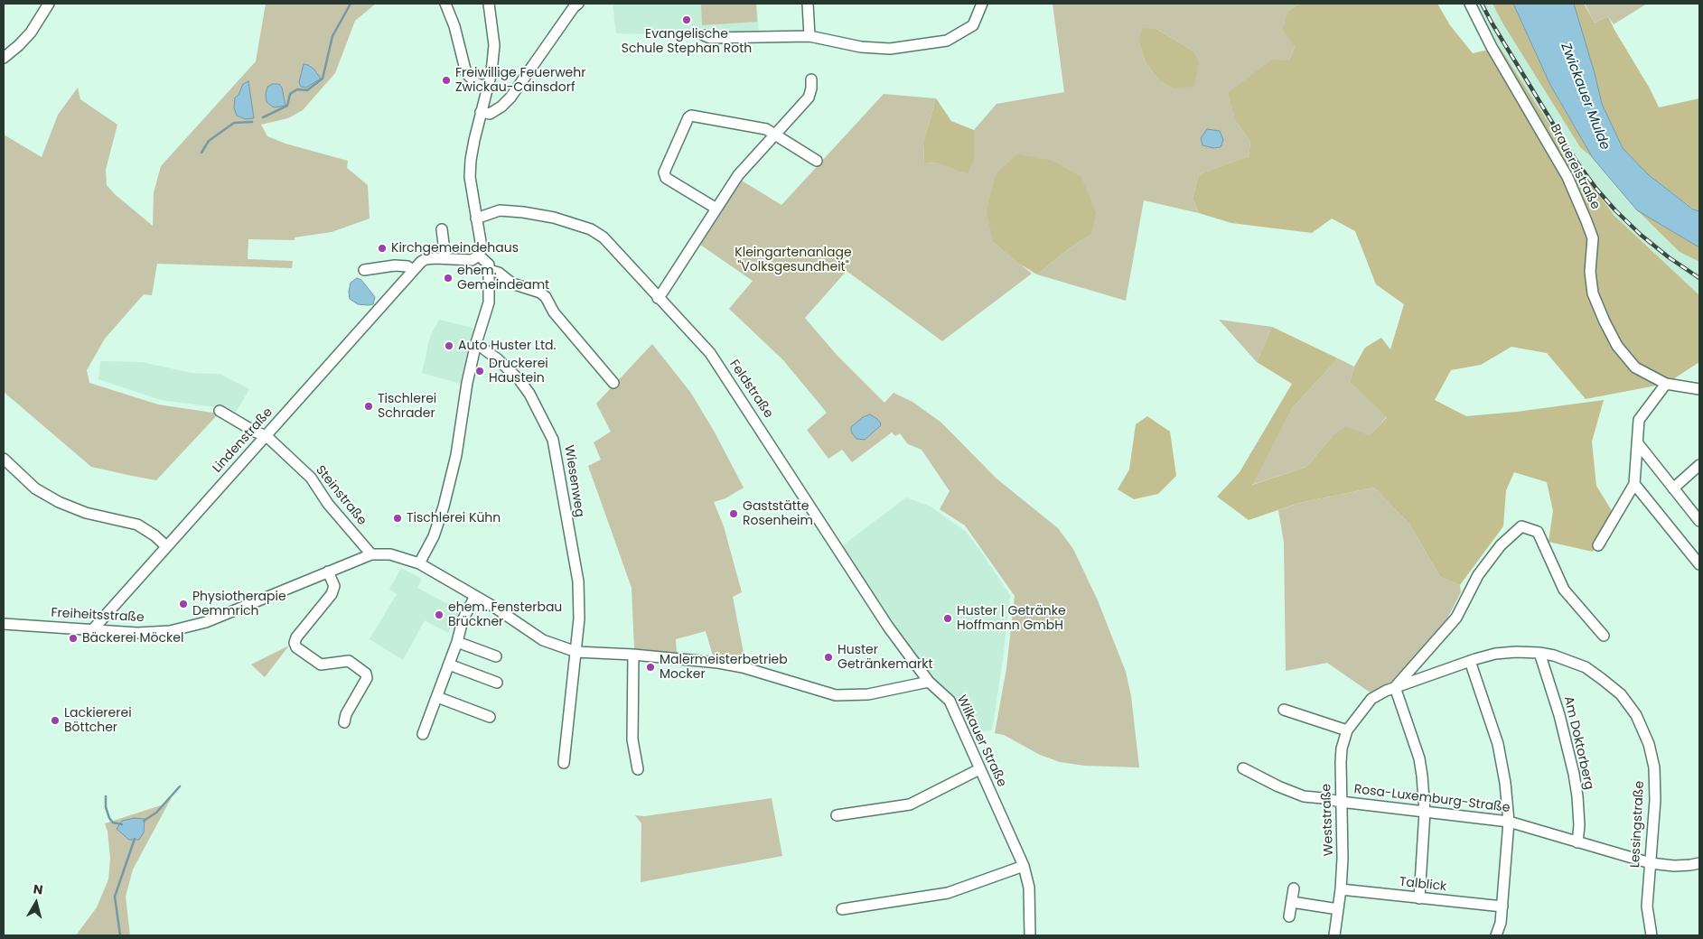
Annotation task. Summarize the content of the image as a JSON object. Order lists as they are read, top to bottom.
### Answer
{
  "streets": {
    "street": [
      "Brauereistraße",
      "Feldstraße",
      "Lindenstraße",
      "Wiesenweg",
      "Steinstraße",
      "Freiheitsstraße",
      "Wilkauer Straße",
      "Am Doktorberg",
      "Rosa-Luxemburg-Straße",
      "Weststraße",
      "Lessingstraße",
      "Talblick"
    ]
  },
  "crossings": [
    ["Feldstraße", "Wilkauer Straße"],
    ["Lindenstraße", "Steinstraße"],
    ["Lindenstraße", "Freiheitsstraße"],
    ["Steinstraße", "Freiheitsstraße"],
    ["Am Doktorberg", "Rosa-Luxemburg-Straße"],
    ["Am Doktorberg", "Lessingstraße"],
    ["Rosa-Luxemburg-Straße", "Weststraße"],
    ["Rosa-Luxemburg-Straße", "Lessingstraße"],
    ["Weststraße", "Lessingstraße"],
    ["Weststraße", "Talblick"]
  ],
  "water": ["Zwickauer Mulde"],
  "parks": ["Kleingartenanlage \"Volksgesundheit\""],
  "places": [
    "Evangelische Schule Stephan Roth",
    "Freiwillige Feuerwehr Zwickau-Cainsdorf",
    "Kirchgemeindehaus",
    "ehem. Gemeindeamt",
    "Auto Huster Ltd.",
    "Druckerei Haustein",
    "Tischlerei Schrader",
    "Gaststätte Rosenheim",
    "Tischlerei Kühn",
    "Physiotherapie Demmrich",
    "ehem. Fensterbau Brückner",
    "Huster | Getränke Hoffmann GmbH",
    "Bäckerei Möckel",
    "Huster Getränkemarkt",
    "Malermeisterbetrieb Mocker",
    "Lackiererei Böttcher"
  ],
  "north": "top"
}
